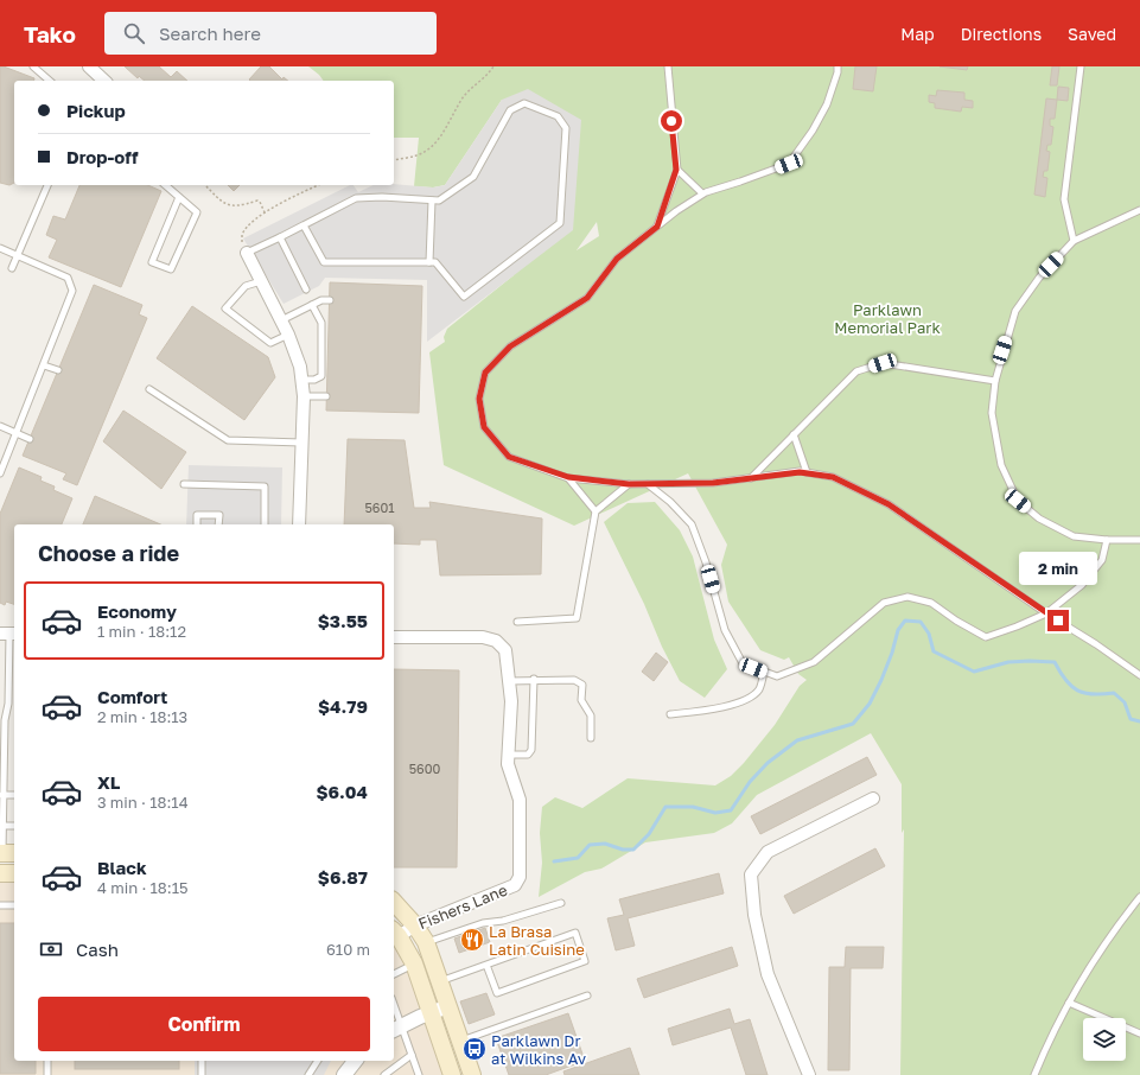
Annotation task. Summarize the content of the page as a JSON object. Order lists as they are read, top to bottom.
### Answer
{
  "streets": {
    "street": ["Fishers Lane"]
  },
  "parks": ["Parklawn Memorial Park"],
  "places": {
    "restaurant": ["La Brasa Latin Cuisine"],
    "bus stop": ["Parklawn Dr at Wilkins Av"]
  },
  "house_numbers": ["5601", "5600"],
  "page": {
    "header": "Tako",
    "search": "Search here",
    "nav": ["Map", "Directions", "Saved"],
    "banner": ["Pickup", "Drop-off"],
    "heading": "Choose a ride",
    "bubble": "2 min",
    "list": [
      {
        "name": "Economy",
        "note": "1 min · 18:12",
        "value": "$3.55"
      },
      {
        "name": "Comfort",
        "note": "2 min · 18:13",
        "value": "$4.79"
      },
      {
        "name": "XL",
        "note": "3 min · 18:14",
        "value": "$6.04"
      },
      {
        "name": "Black",
        "note": "4 min · 18:15",
        "value": "$6.87"
      }
    ],
    "pay": ["Cash", "610 m"],
    "buttons": "Confirm"
  }
}
